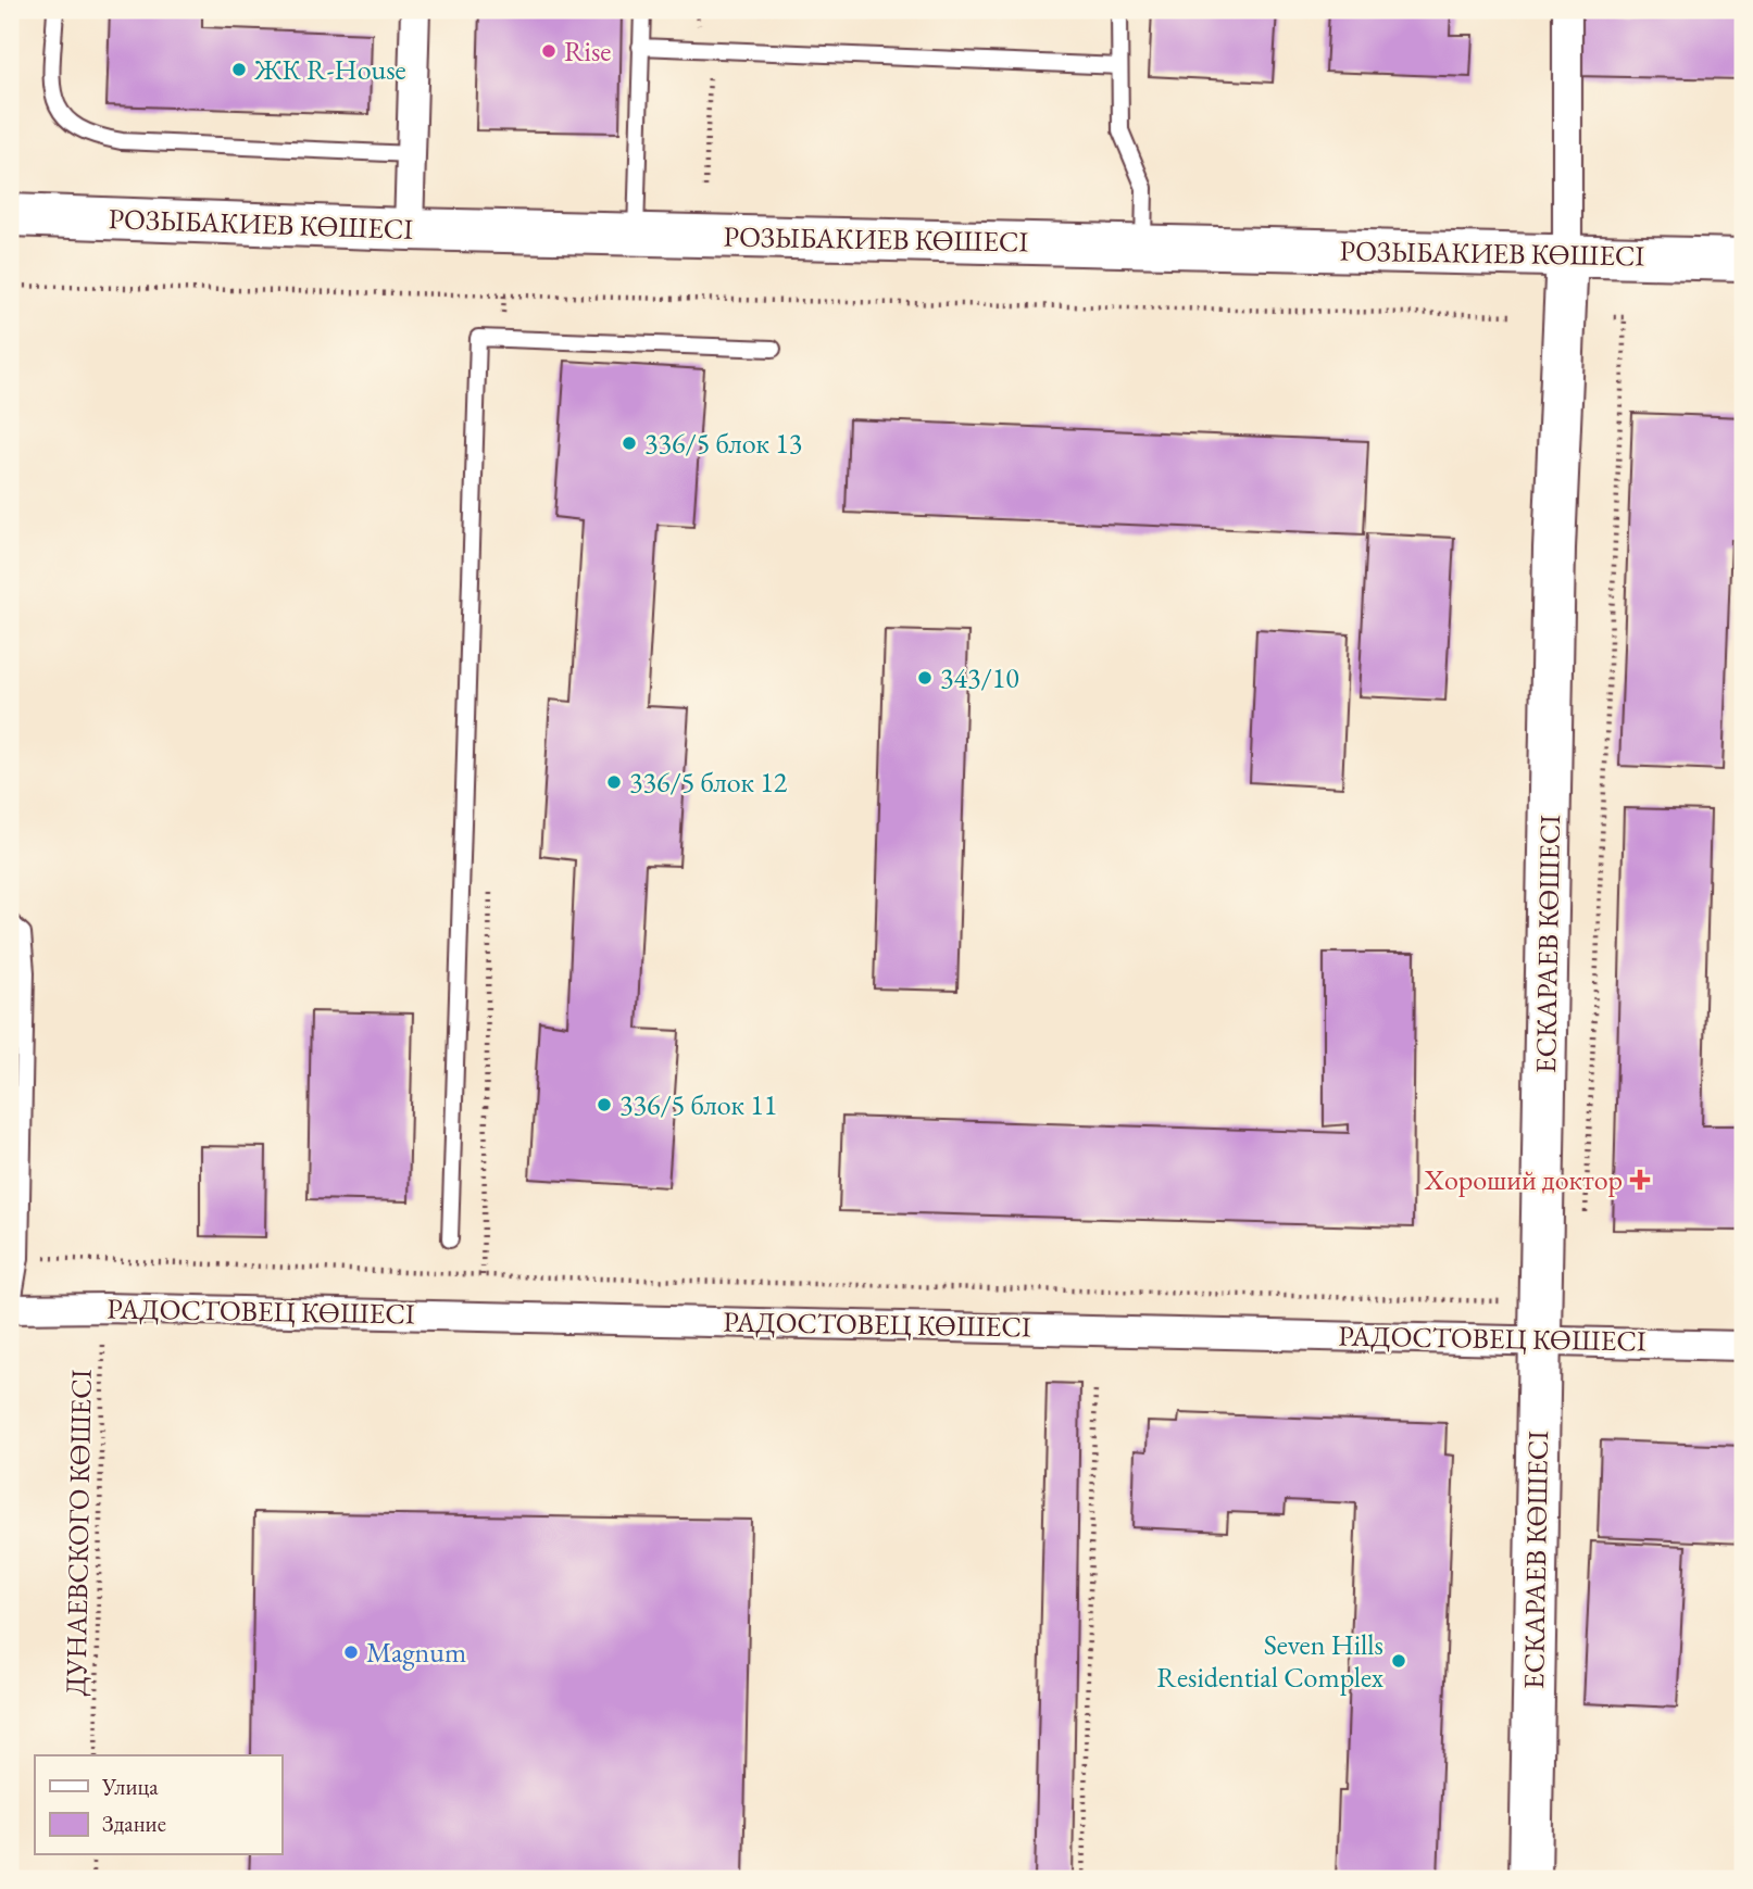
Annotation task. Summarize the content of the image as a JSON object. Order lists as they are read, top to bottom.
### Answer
{
  "streets": {
    "main road": ["РОЗЫБАКИЕВ КӨШЕСІ", "ЕСКАРАЕВ КӨШЕСІ"],
    "street": ["РАДОСТОВЕЦ КӨШЕСІ"],
    "path": ["ДУНАЕВСКОГО КӨШЕСІ"]
  },
  "crossings": [
    ["РОЗЫБАКИЕВ КӨШЕСІ", "ЕСКАРАЕВ КӨШЕСІ"],
    ["ЕСКАРАЕВ КӨШЕСІ", "РАДОСТОВЕЦ КӨШЕСІ"],
    ["РАДОСТОВЕЦ КӨШЕСІ", "ДУНАЕВСКОГО КӨШЕСІ"]
  ],
  "places": {
    "other": [
      "Rise",
      "ЖК R-House",
      "336/5 блок 13",
      "343/10",
      "336/5 блок 12",
      "336/5 блок 11",
      "Magnum",
      "Seven Hills Residential Complex"
    ],
    "health": ["Хороший доктор"]
  },
  "legend": ["Улица", "Здание"]
}
